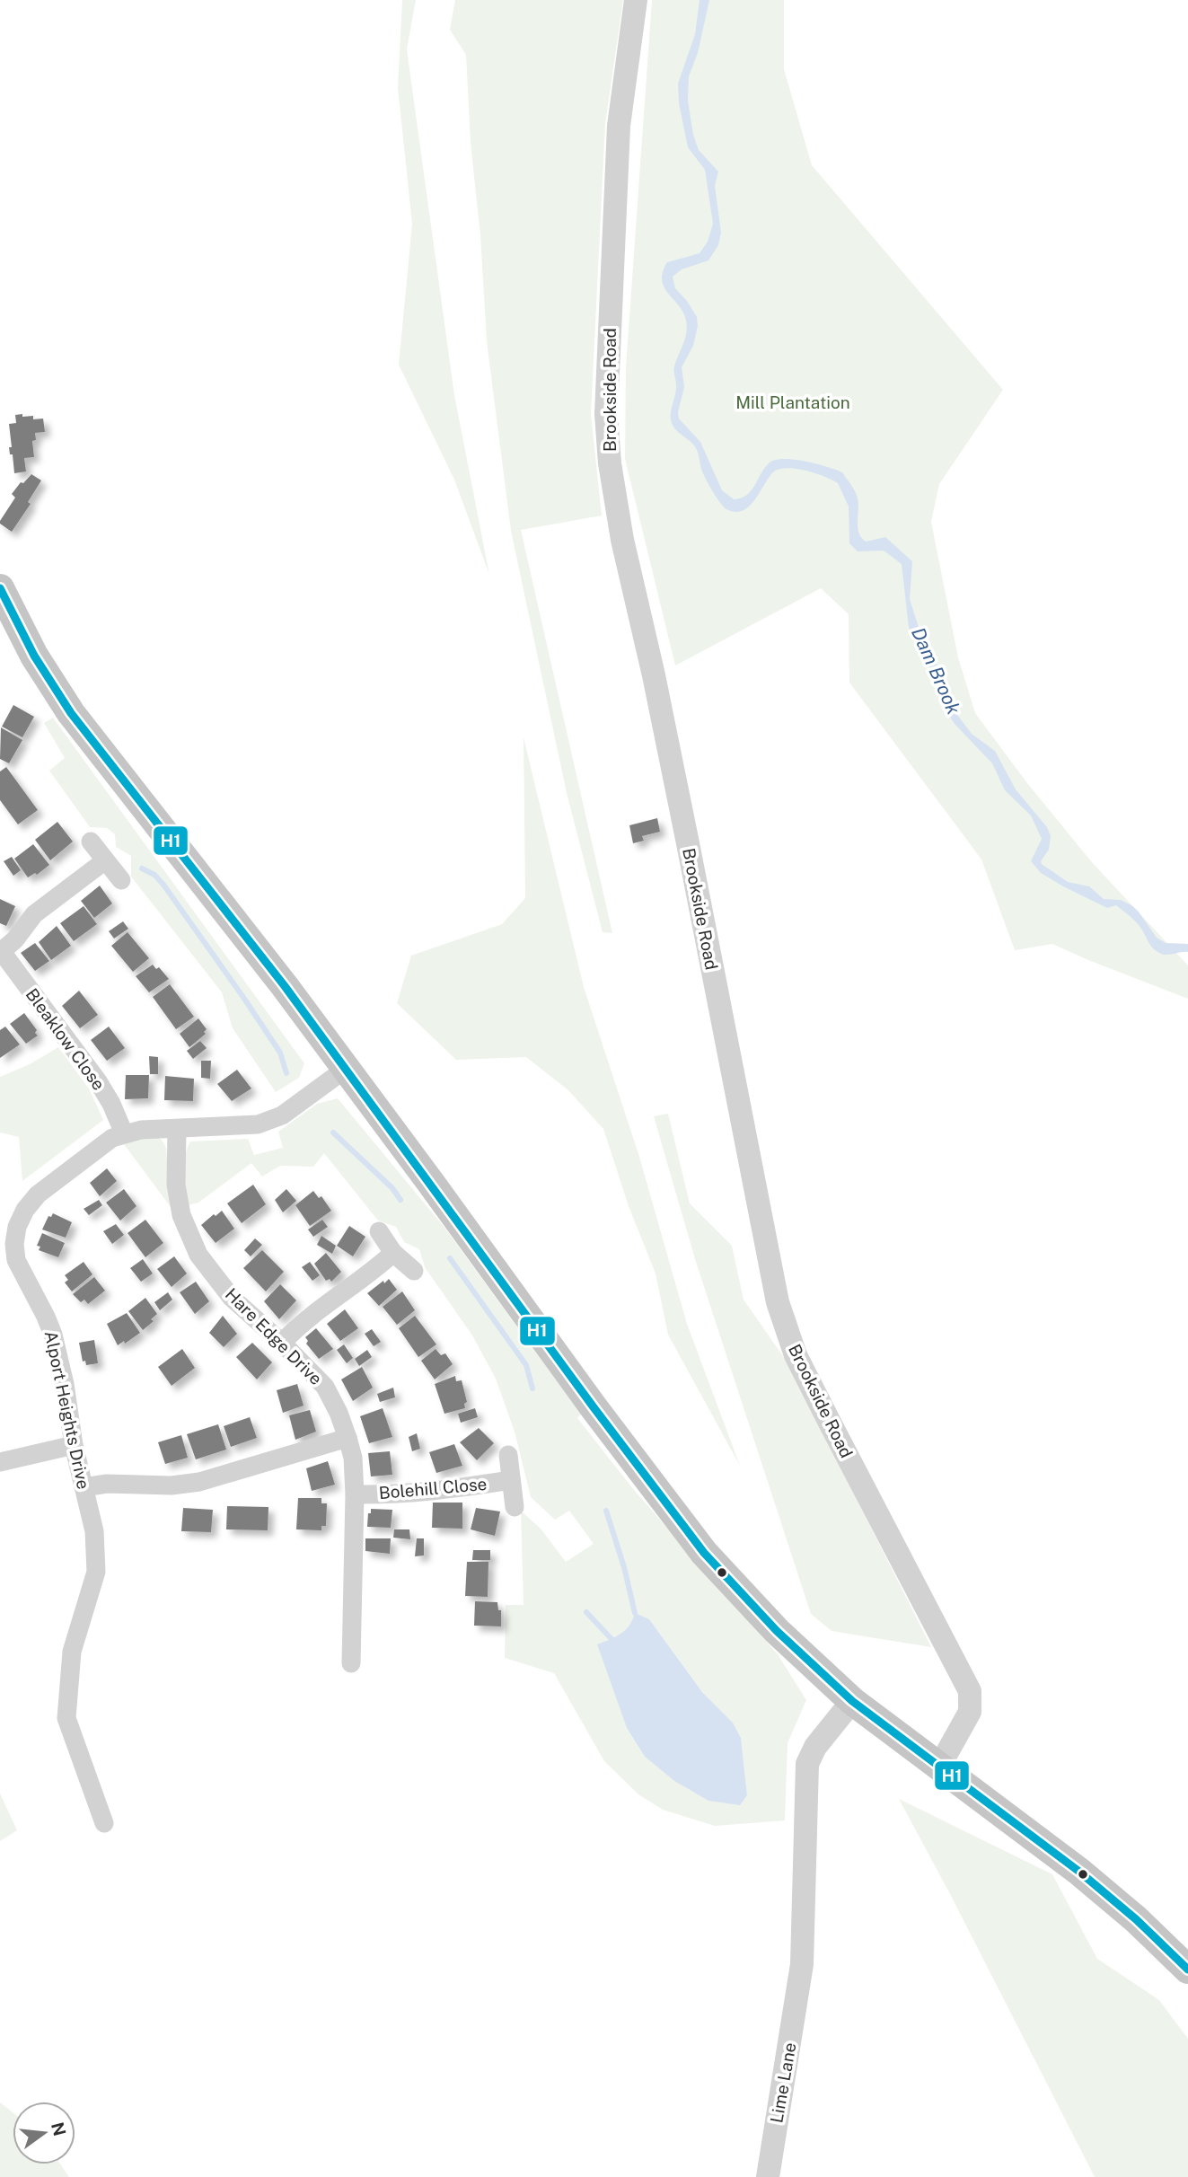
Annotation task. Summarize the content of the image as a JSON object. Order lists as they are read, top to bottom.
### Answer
{
  "streets": {
    "street": [
      "Brookside Road",
      "Bleaklow Close",
      "Hare Edge Drive",
      "Alport Heights Drive",
      "Bolehill Close",
      "Lime Lane"
    ]
  },
  "crossings": [
    ["Bleaklow Close", "Alport Heights Drive"],
    ["Hare Edge Drive", "Alport Heights Drive"],
    ["Hare Edge Drive", "Bolehill Close"]
  ],
  "water": ["Dam Brook"],
  "parks": ["Mill Plantation"],
  "lines": ["transit line H1"],
  "north": "right"
}
